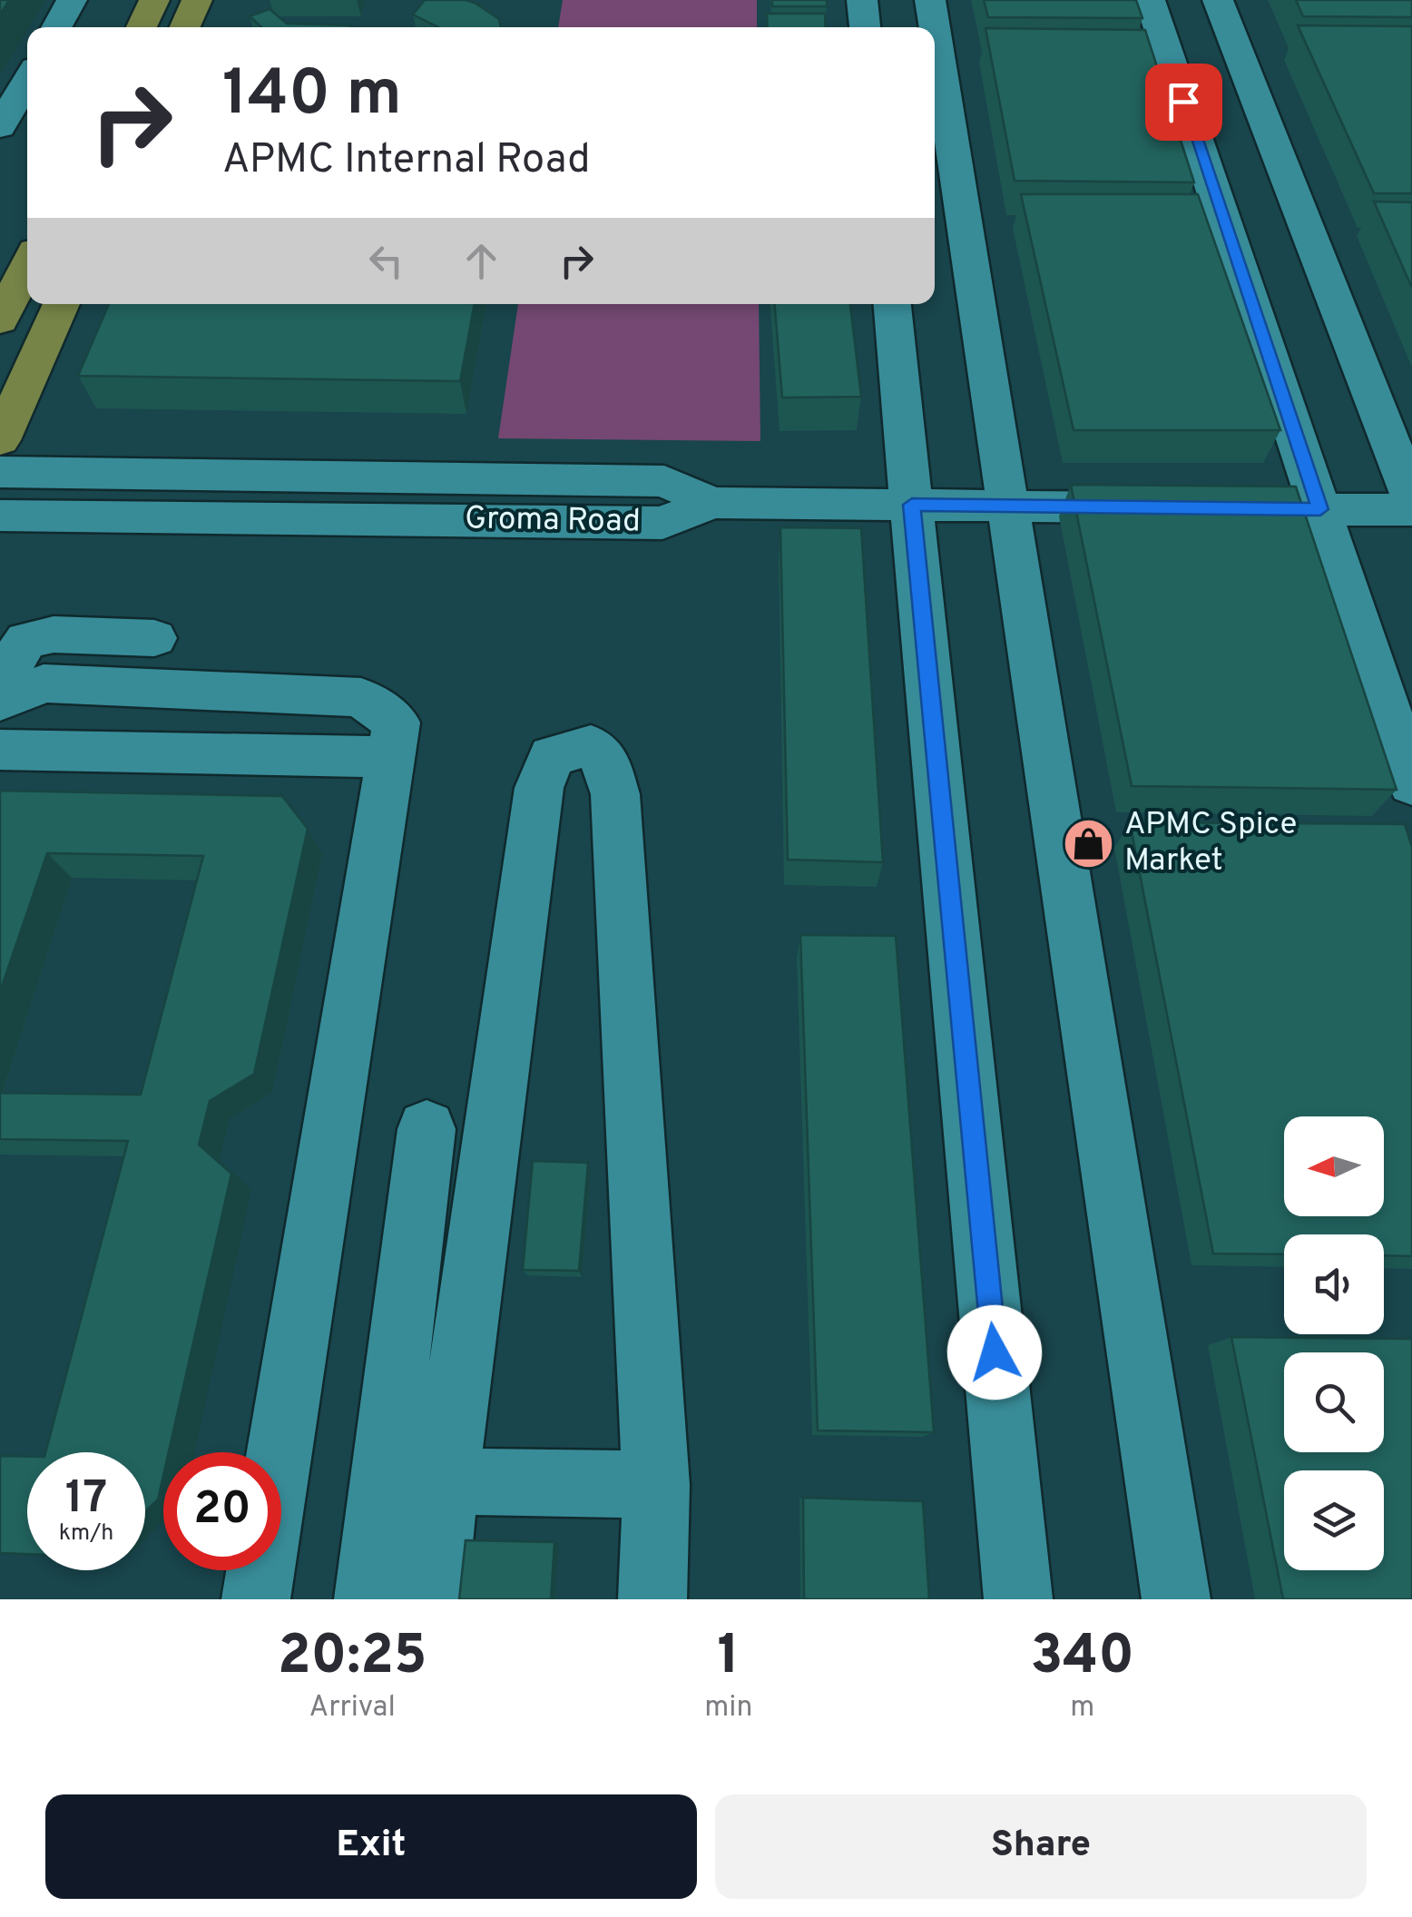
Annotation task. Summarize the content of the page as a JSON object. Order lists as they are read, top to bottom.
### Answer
{
  "streets": {
    "street": ["Groma Road"]
  },
  "places": {
    "shop": ["APMC Spice Market"]
  },
  "north": "left",
  "page": {
    "turn": ["140 m", "APMC Internal Road"],
    "speed": "17 km/h",
    "limit": "20",
    "eta": [
      "20:25",
      "Arrival",
      "1",
      "min",
      "340",
      "m"
    ],
    "buttons": ["Exit", "Share"]
  }
}
